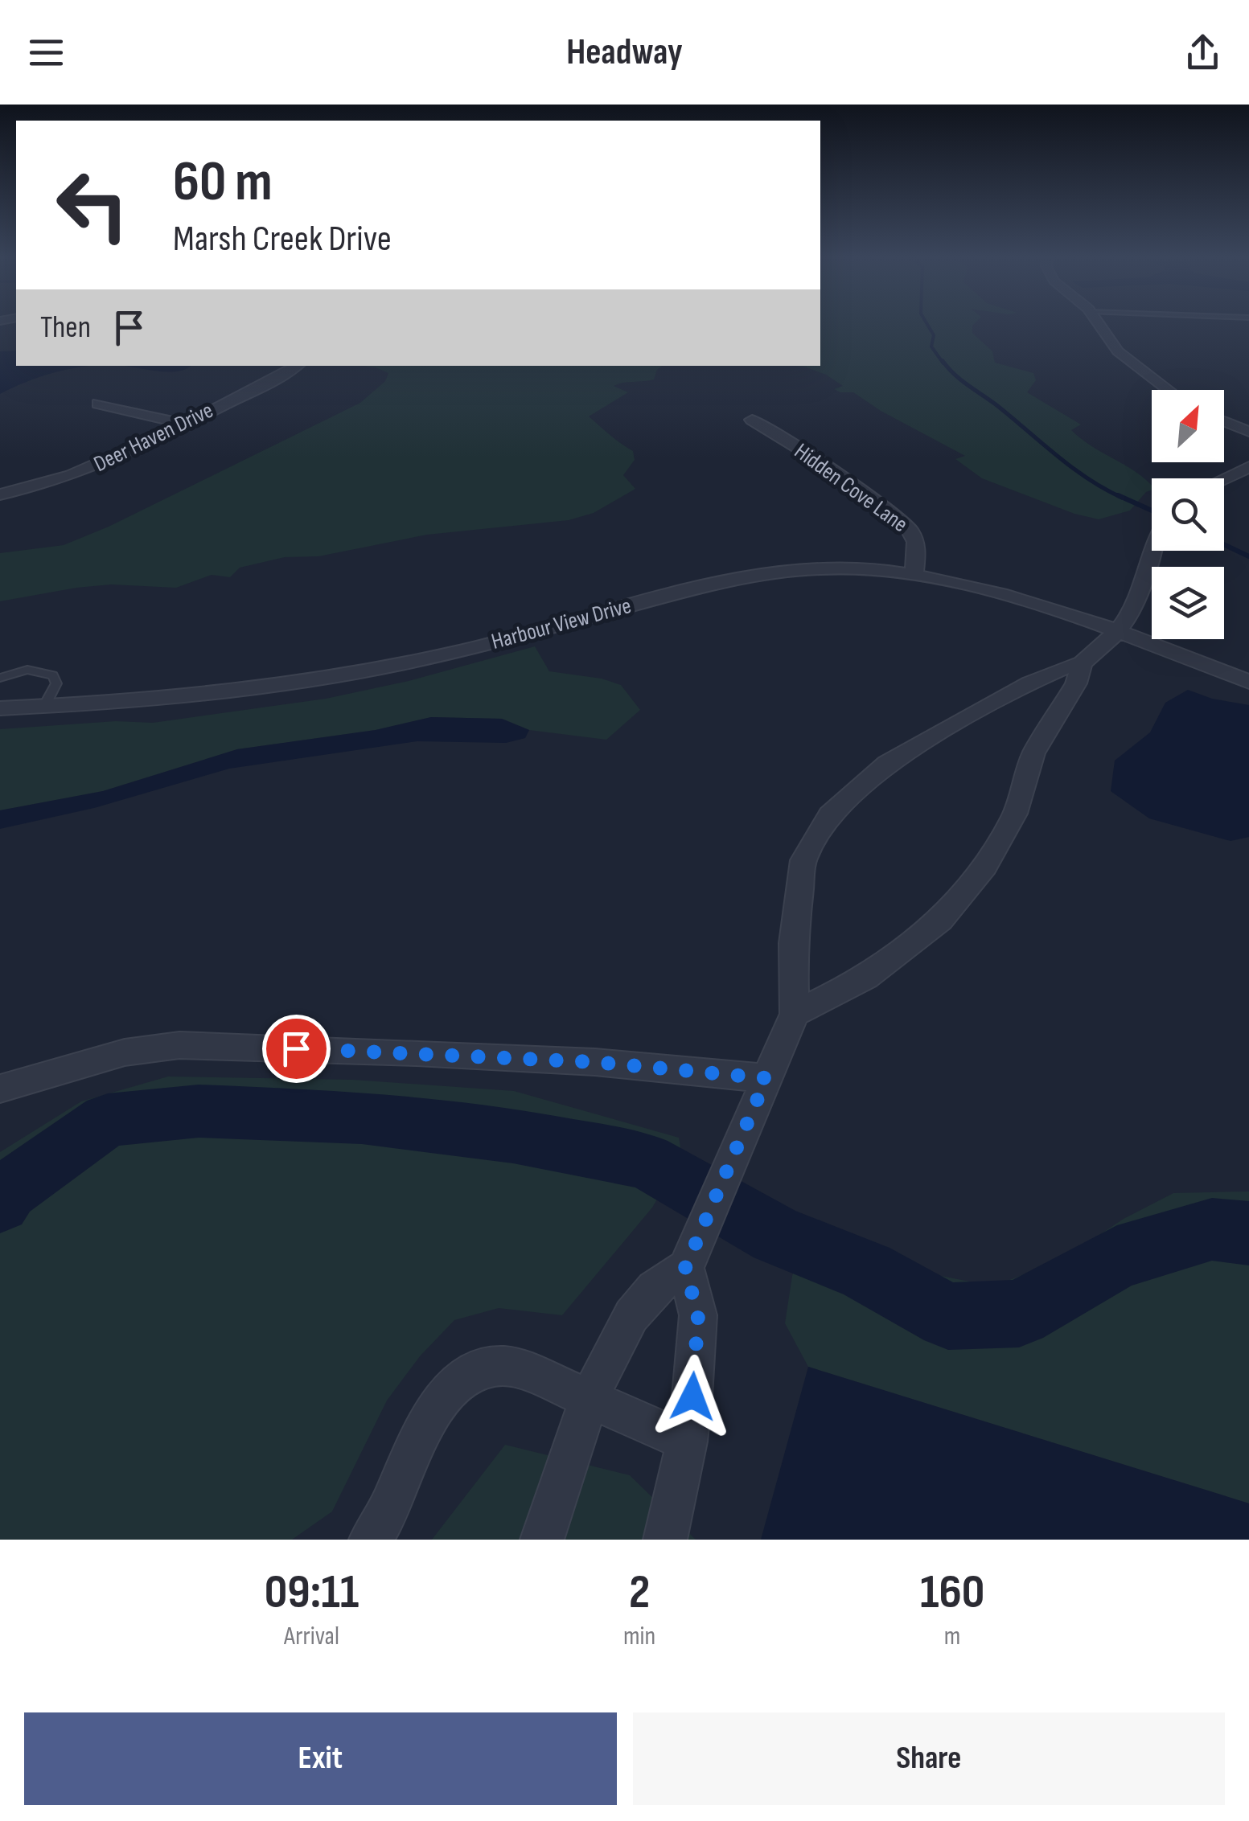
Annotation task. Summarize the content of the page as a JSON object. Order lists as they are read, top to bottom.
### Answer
{
  "streets": {
    "street": ["Deer Haven Drive", "Hidden Cove Lane", "Harbour View Drive"]
  },
  "crossings": [
    ["Hidden Cove Lane", "Harbour View Drive"]
  ],
  "north": "top right",
  "page": {
    "header": "Headway",
    "turn": ["60 m", "Marsh Creek Drive"],
    "then": "Then",
    "eta": [
      "09:11",
      "Arrival",
      "2",
      "min",
      "160",
      "m"
    ],
    "buttons": ["Exit", "Share"]
  }
}
